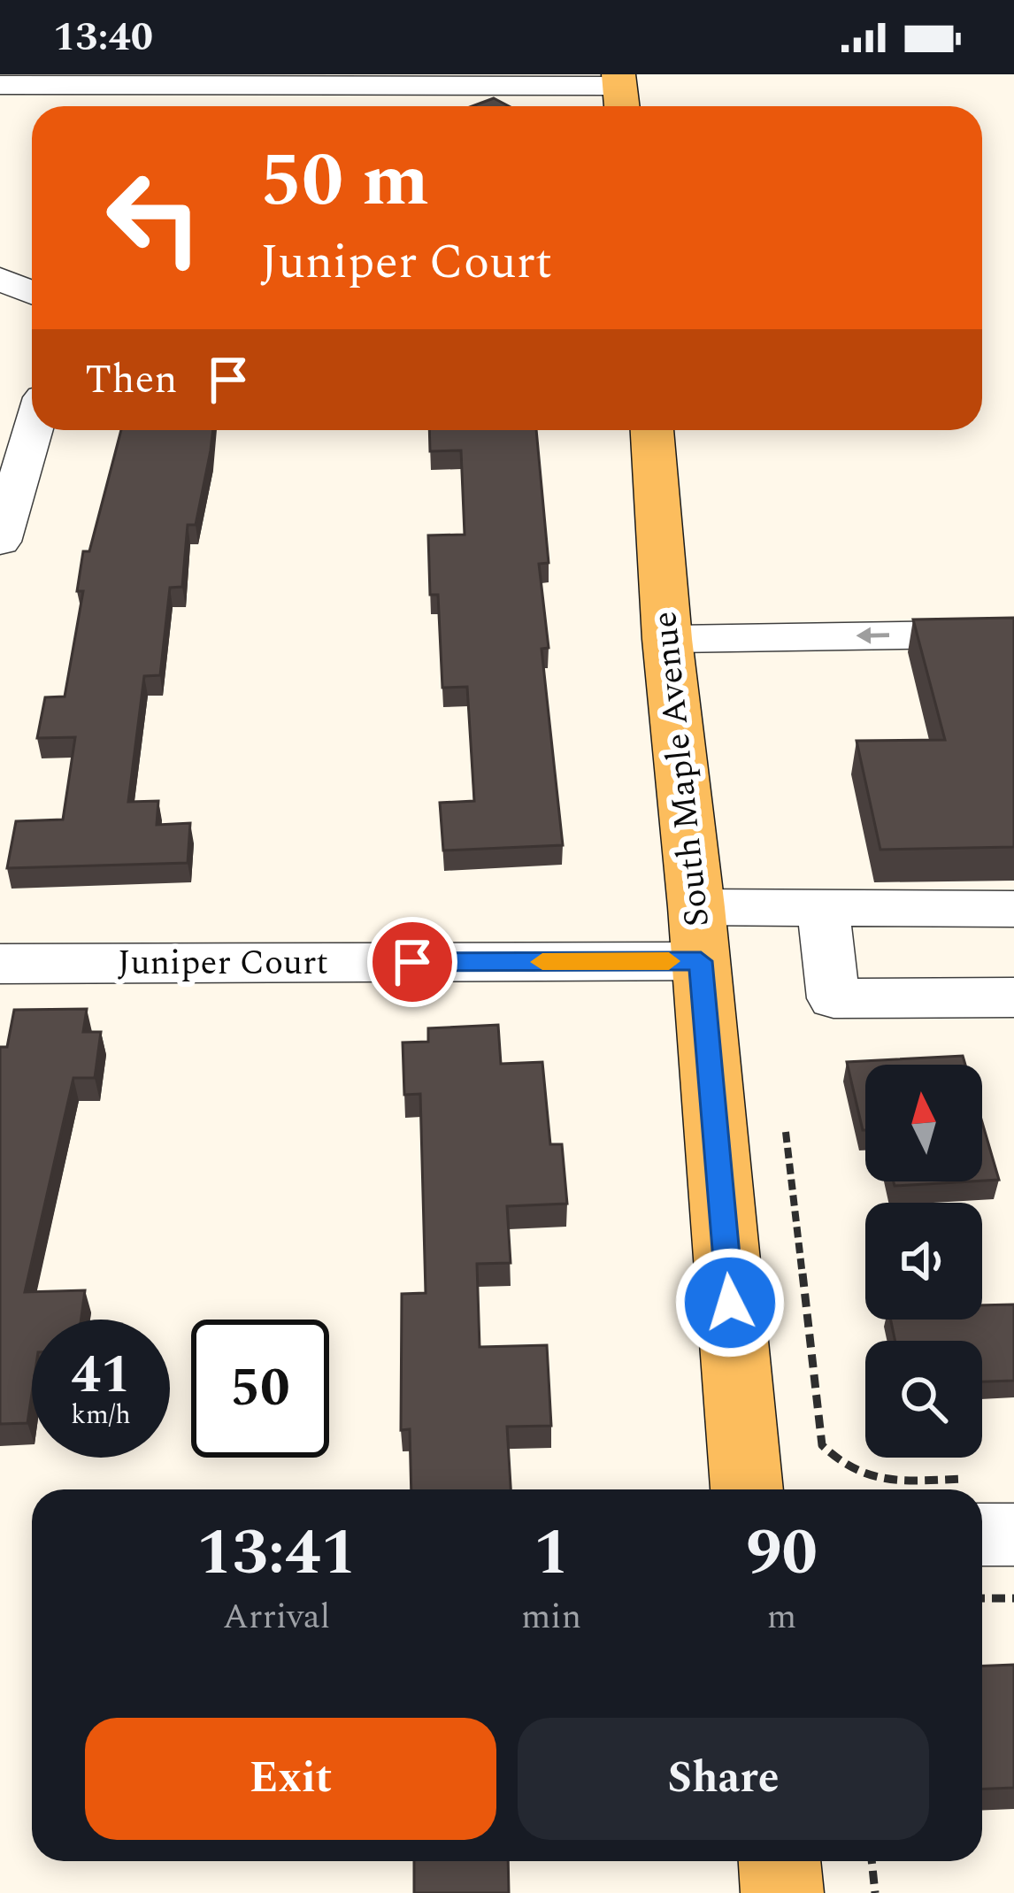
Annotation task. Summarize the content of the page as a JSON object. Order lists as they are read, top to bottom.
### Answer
{
  "streets": {
    "main road": ["South Maple Avenue"],
    "street": ["Juniper Court"]
  },
  "crossings": [
    ["South Maple Avenue", "Juniper Court"]
  ],
  "north": "top",
  "page": {
    "status": "13:40",
    "turn": ["50 m", "Juniper Court"],
    "then": "Then",
    "speed": "41 km/h",
    "limit": "50",
    "eta": [
      "13:41",
      "Arrival",
      "1",
      "min",
      "90",
      "m"
    ],
    "buttons": ["Exit", "Share"]
  }
}
